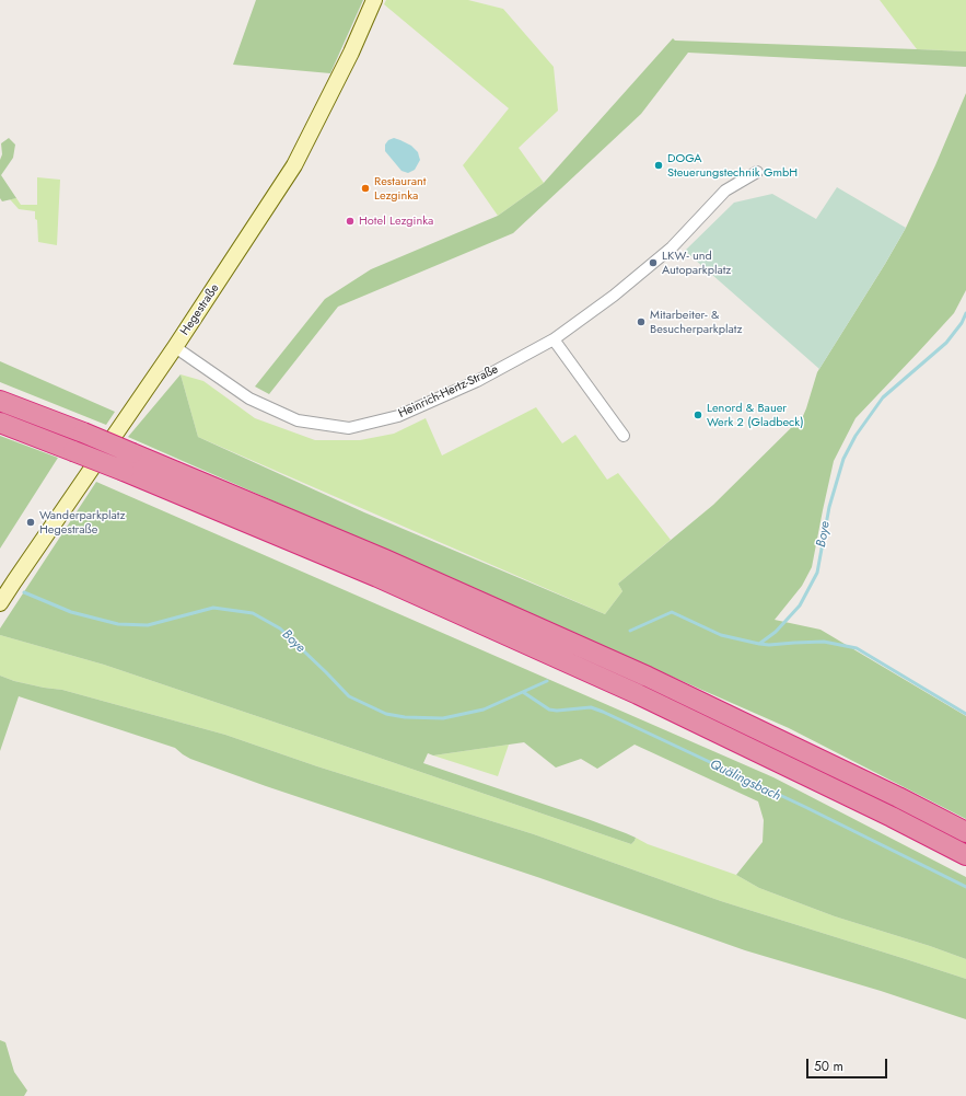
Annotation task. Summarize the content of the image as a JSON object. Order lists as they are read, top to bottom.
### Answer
{
  "streets": {
    "street": ["Hegestraße", "Heinrich-Hertz-Straße"]
  },
  "crossings": [
    ["Hegestraße", "Heinrich-Hertz-Straße"]
  ],
  "water": ["Boye", "Quälingsbach"],
  "places": [
    "DOGA Steuerungstechnik GmbH",
    "Restaurant Lezginka",
    "Hotel Lezginka",
    "LKW- und Autoparkplatz",
    "Mitarbeiter- & Besucherparkplatz",
    "Lenord & Bauer Werk 2 (Gladbeck)",
    "Wanderparkplatz Hegestraße"
  ],
  "scale_bar": "50 m"
}
